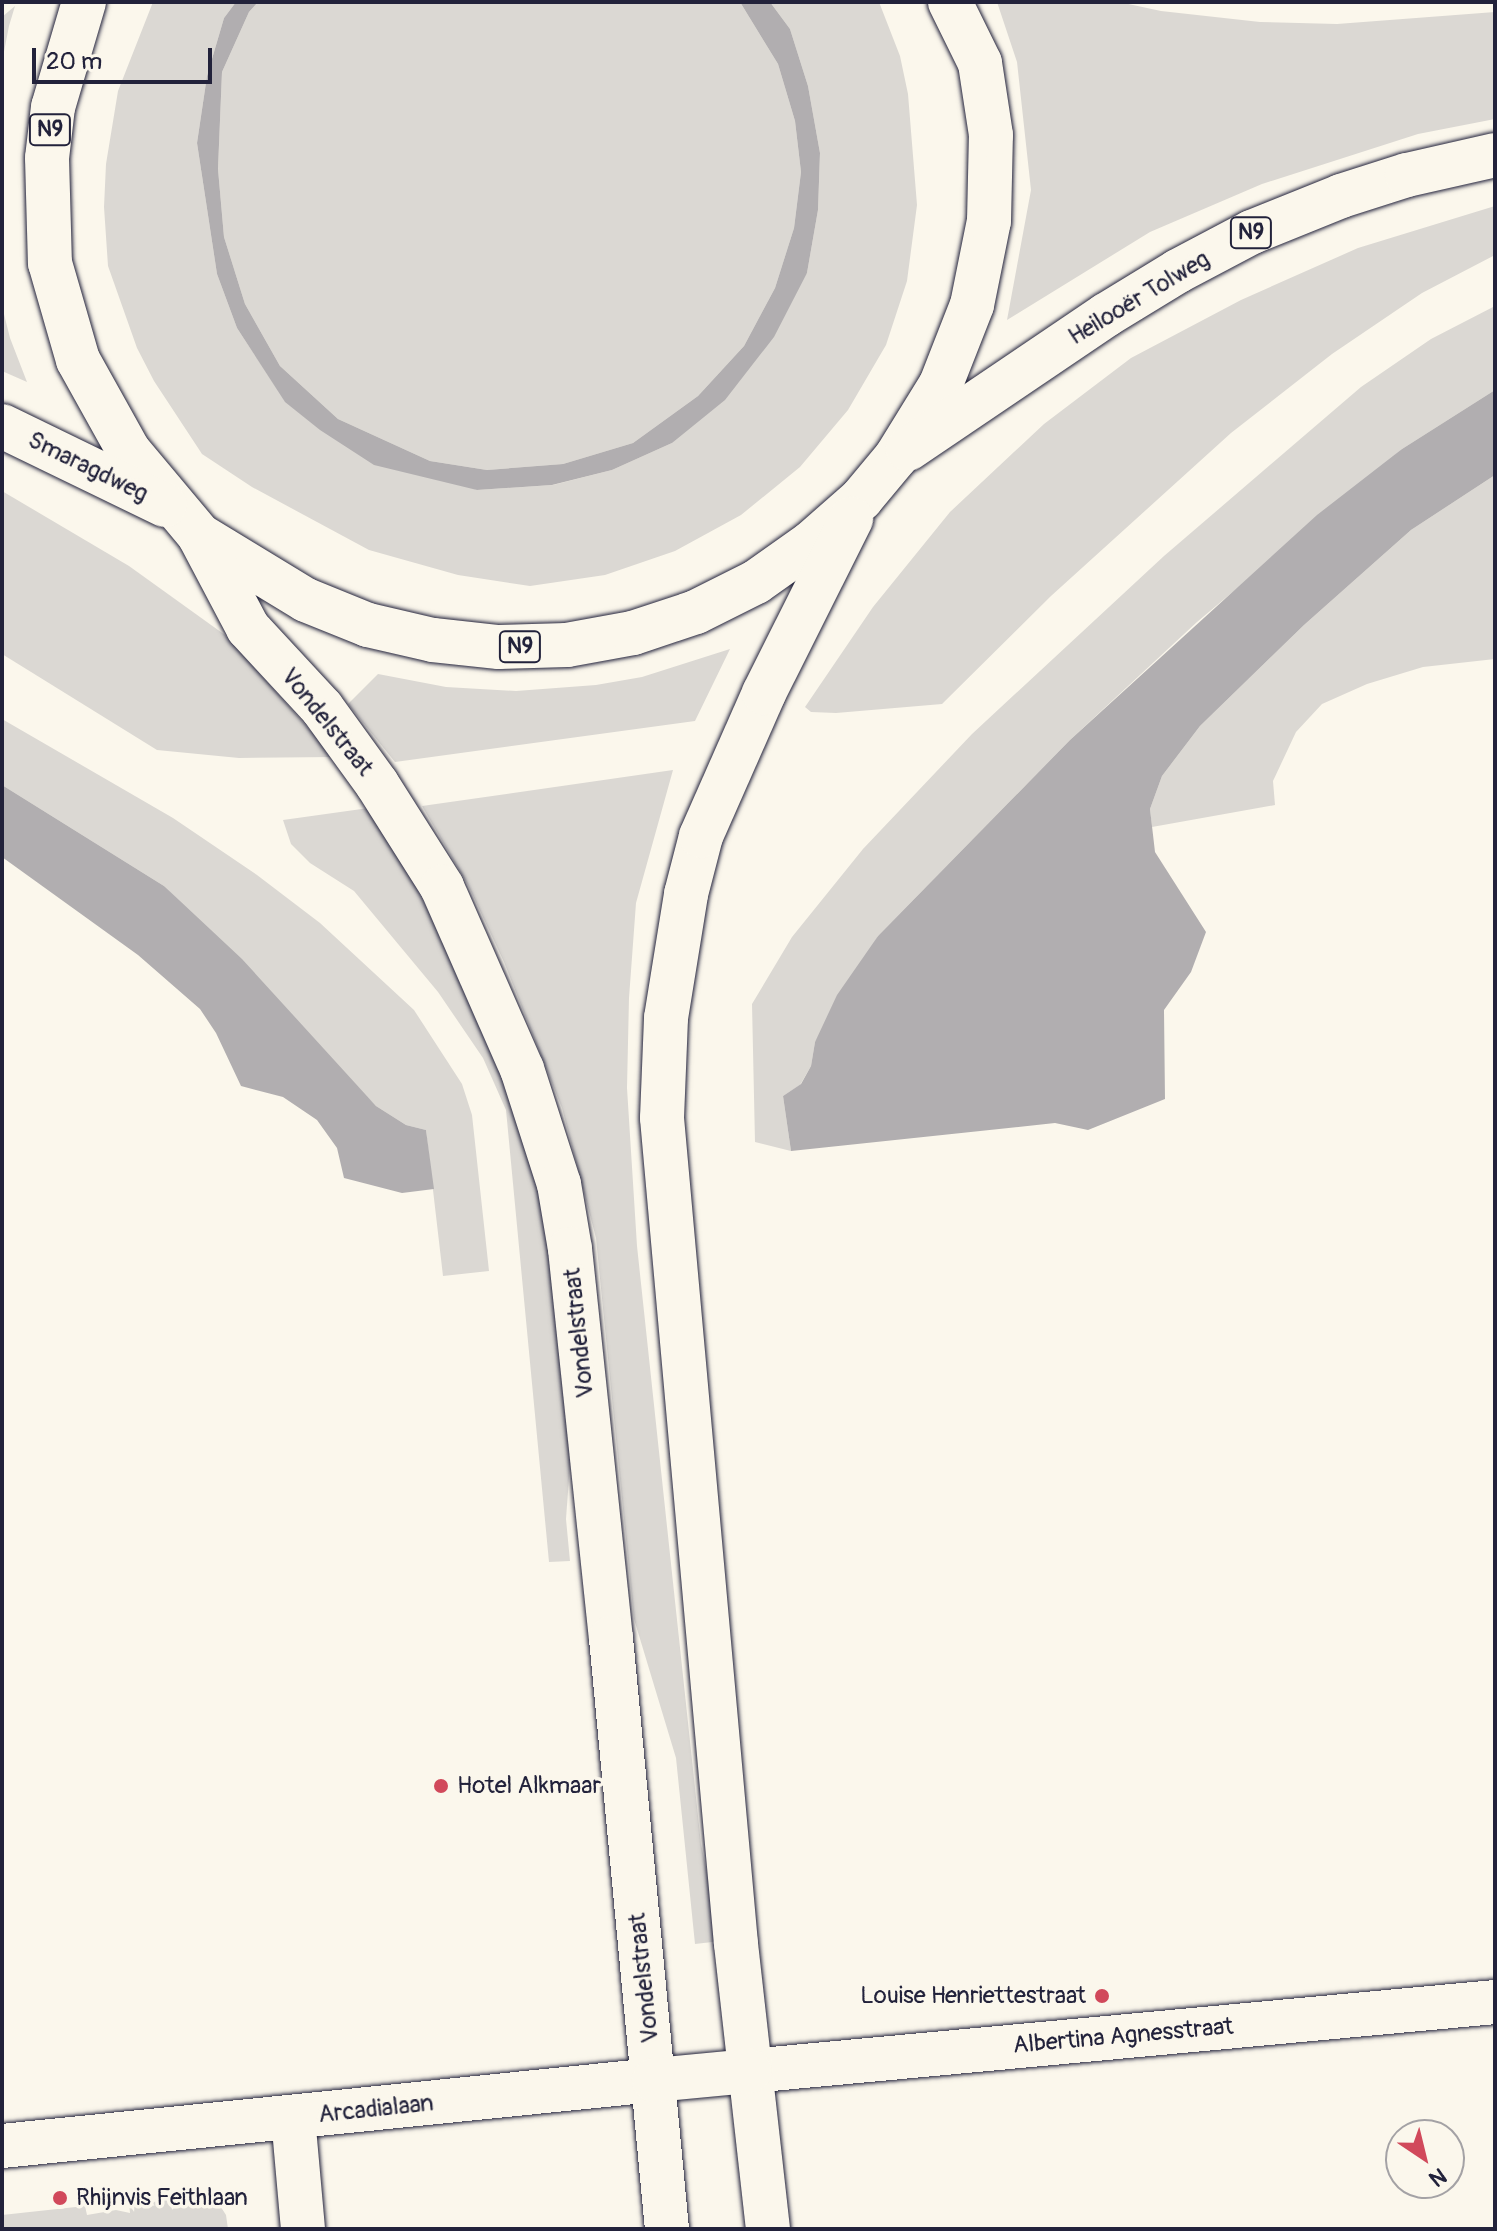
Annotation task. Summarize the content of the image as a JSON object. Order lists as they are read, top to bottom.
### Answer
{
  "streets": {
    "main road": [
      "N9",
      "Heilooër Tolweg",
      "Smaragdweg",
      "Vondelstraat",
      "Albertina Agnesstraat",
      "Arcadialaan"
    ]
  },
  "crossings": [
    ["N9", "Heilooër Tolweg"],
    ["N9", "Smaragdweg"],
    ["N9", "Vondelstraat"],
    ["Smaragdweg", "Vondelstraat"],
    ["Vondelstraat", "Arcadialaan"],
    ["Albertina Agnesstraat", "Arcadialaan"]
  ],
  "places": ["Hotel Alkmaar", "Louise Henriettestraat", "Rhijnvis Feithlaan"],
  "scale_bar": "20 m",
  "north": "bottom right"
}
